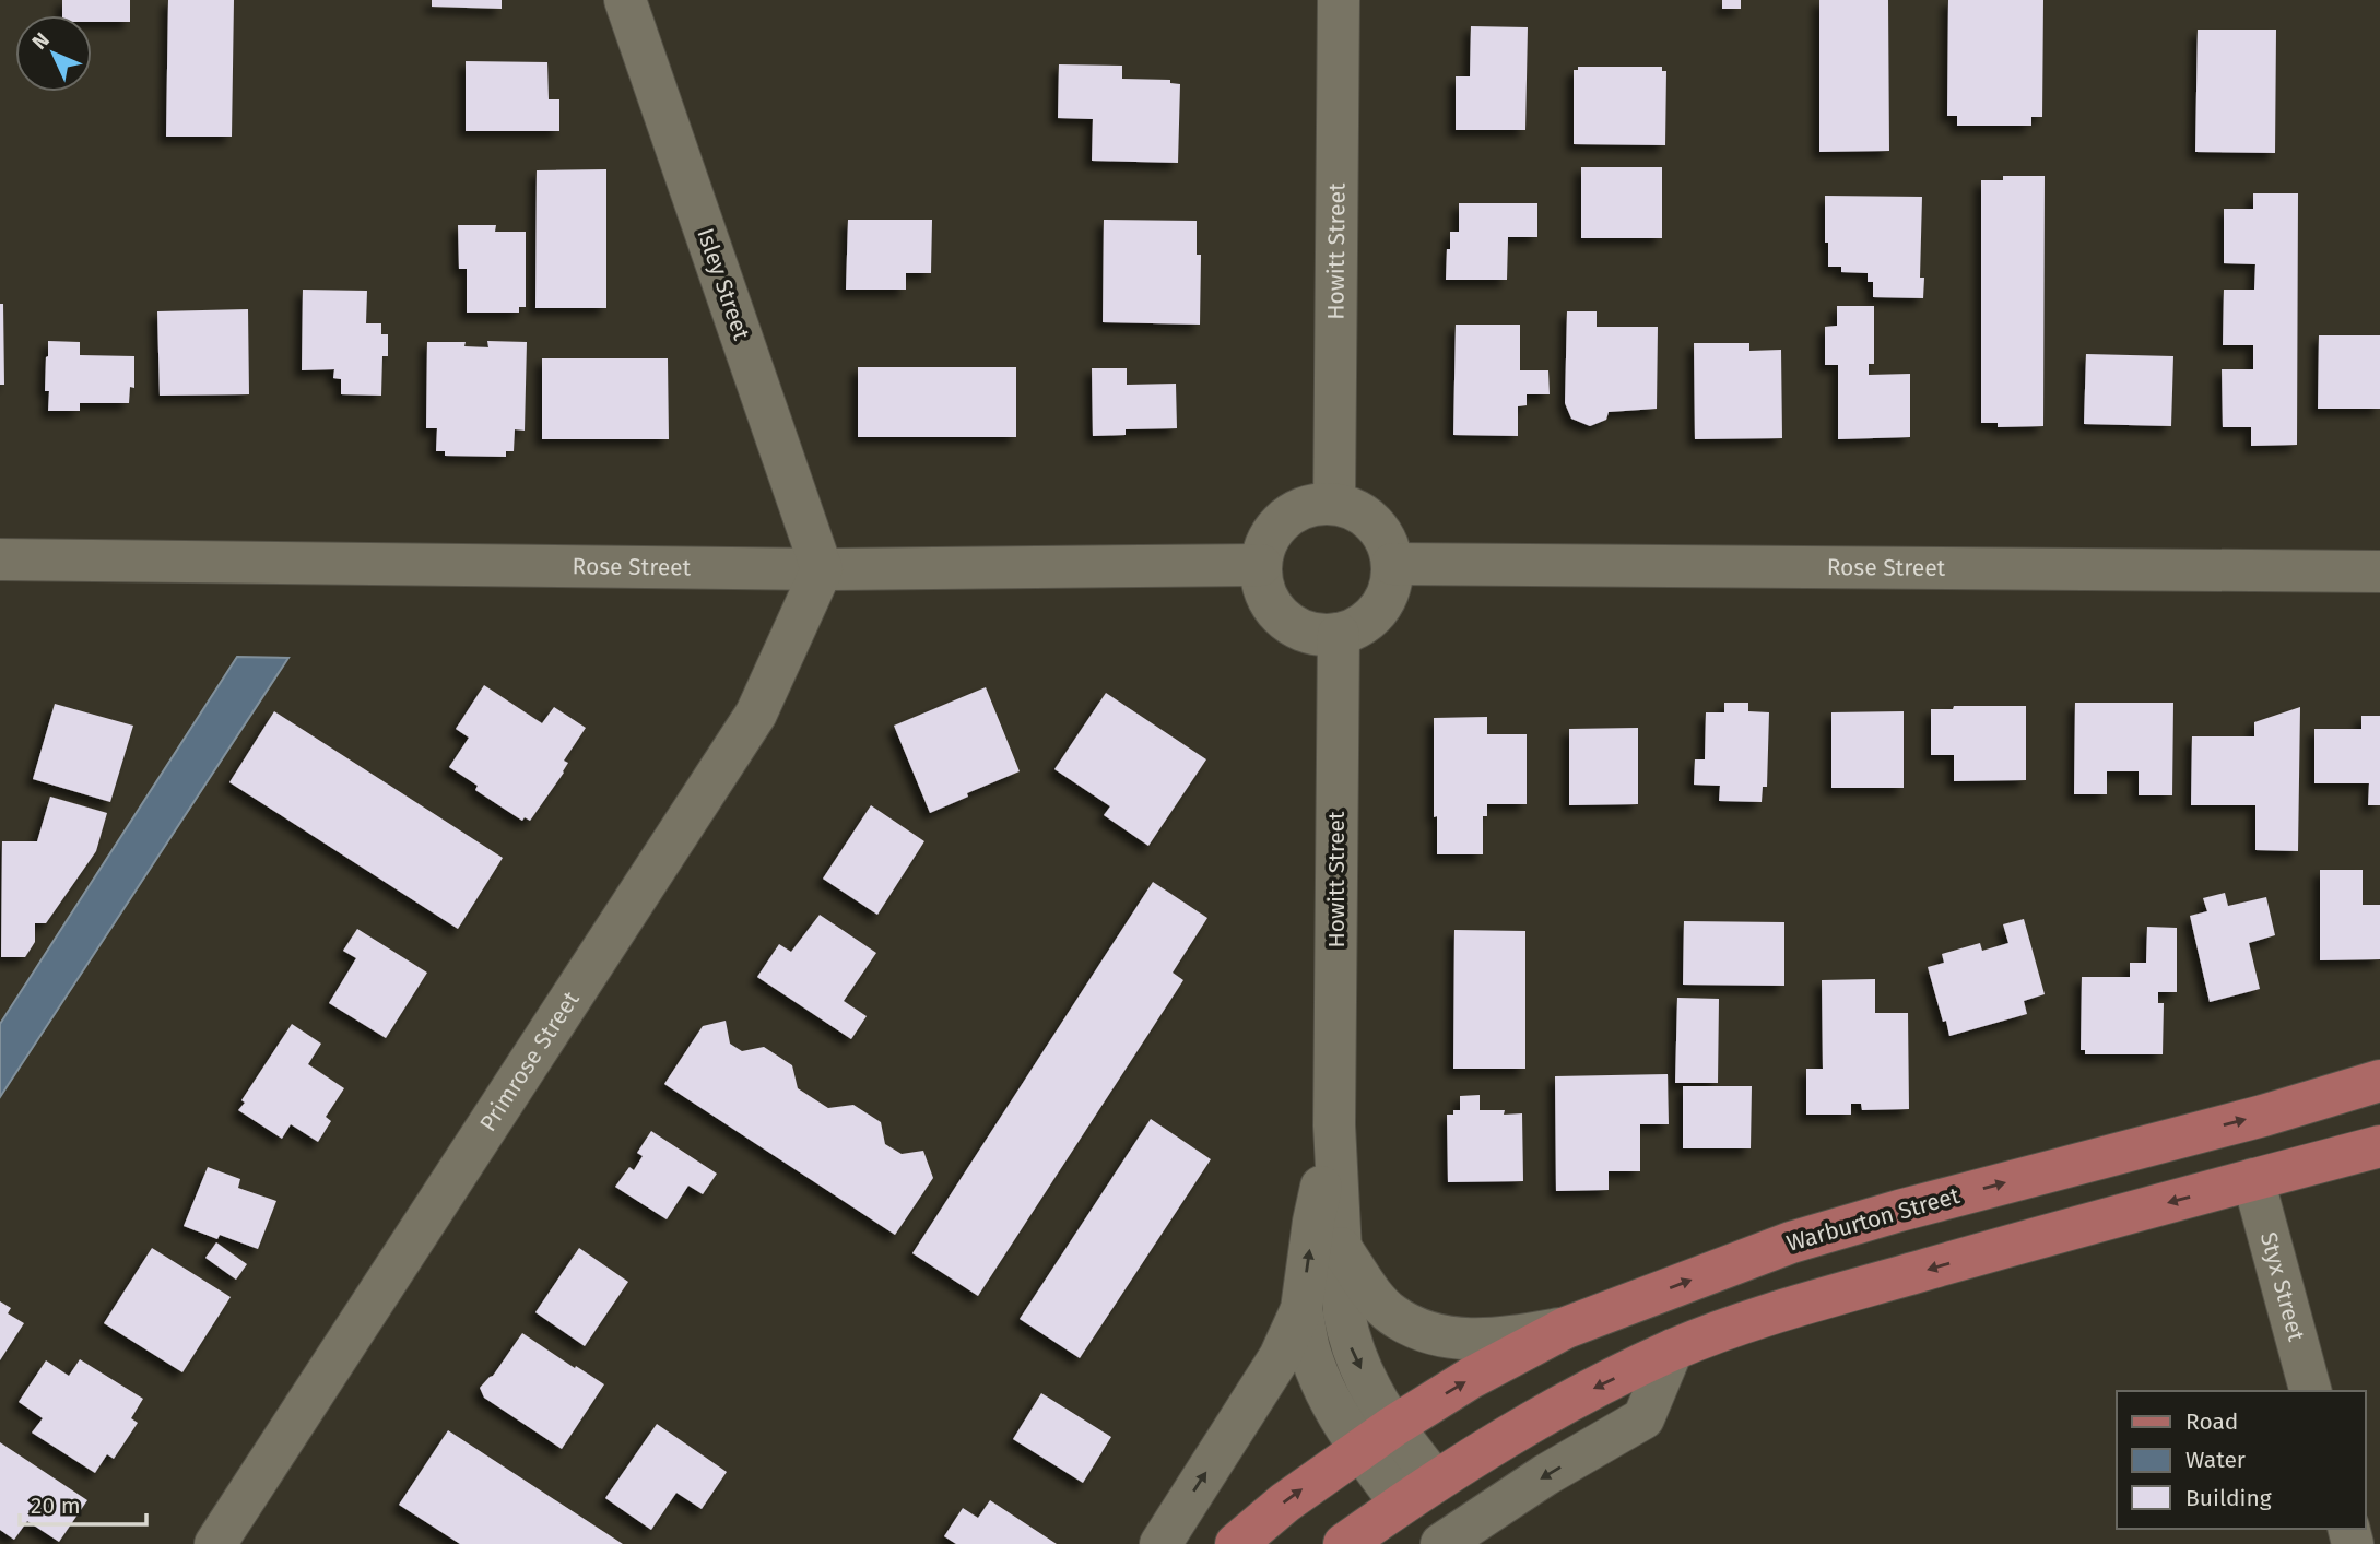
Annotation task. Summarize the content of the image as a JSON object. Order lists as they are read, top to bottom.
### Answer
{
  "streets": {
    "main road": ["Warburton Street"],
    "street": [
      "Howitt Street",
      "Isley Street",
      "Rose Street",
      "Primrose Street",
      "Styx Street"
    ]
  },
  "crossings": [
    ["Howitt Street", "Rose Street"],
    ["Howitt Street", "Warburton Street"],
    ["Isley Street", "Rose Street"],
    ["Isley Street", "Primrose Street"],
    ["Rose Street", "Primrose Street"]
  ],
  "legend": ["Road", "Water", "Building"],
  "scale_bar": "20 m",
  "north": "top left"
}
